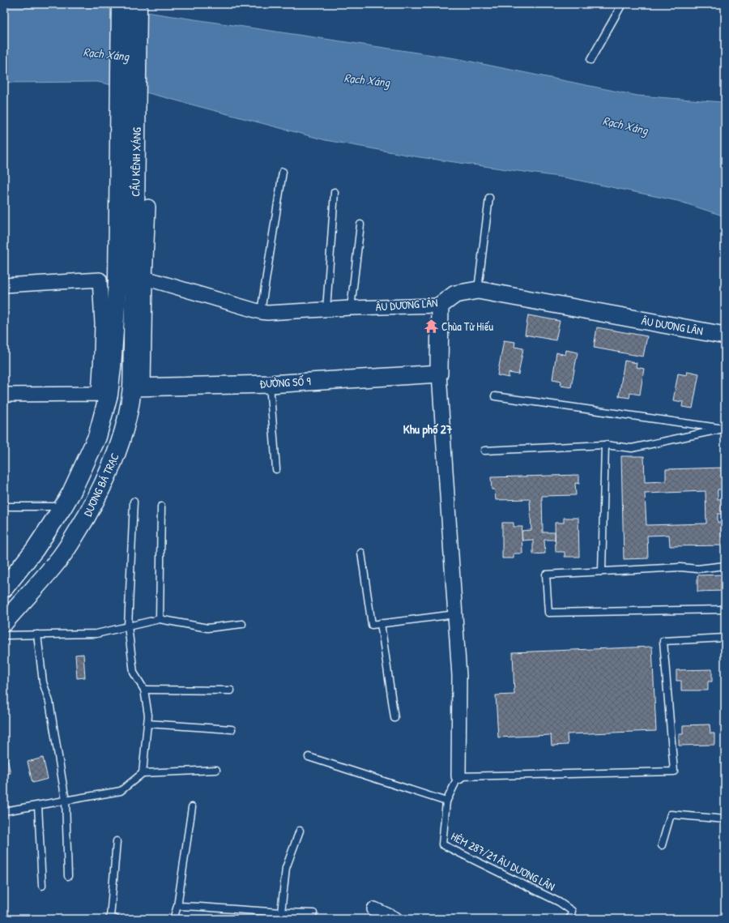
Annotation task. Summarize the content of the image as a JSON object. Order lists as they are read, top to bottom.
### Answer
{
  "streets": {
    "main road": ["CẦU KÊNH XÁNG", "DƯƠNG BÁ TRẠC"],
    "street": ["ÂU DƯƠNG LÂN", "ĐƯỜNG SỐ 9"],
    "lane": ["HẺM 287/21 ÂU DƯƠNG LÂN"]
  },
  "crossings": [
    ["CẦU KÊNH XÁNG", "DƯƠNG BÁ TRẠC"],
    ["ĐƯỜNG SỐ 9", "DƯƠNG BÁ TRẠC"]
  ],
  "districts": ["Khu phố 27"],
  "water": ["Rạch Xáng"],
  "places": {
    "temple": ["Chùa Từ Hiếu"]
  }
}
